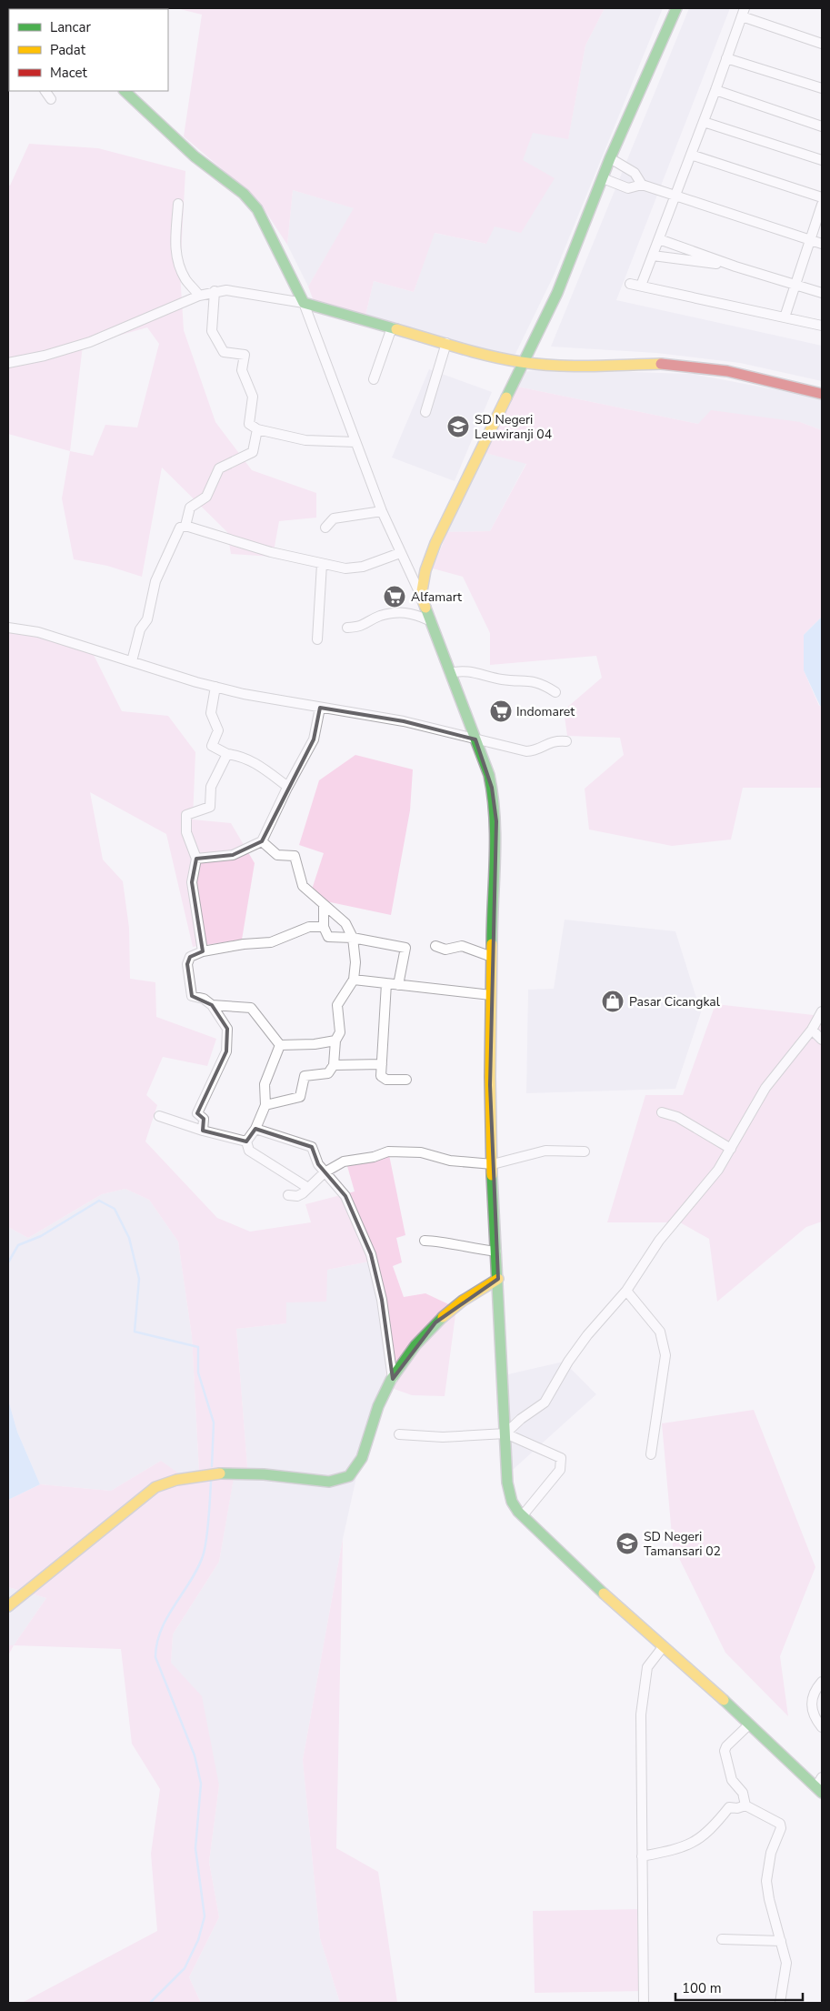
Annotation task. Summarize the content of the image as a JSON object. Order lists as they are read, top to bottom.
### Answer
{
  "places": {
    "school or university": ["SD Negeri Leuwiranji 04", "SD Negeri Tamansari 02"],
    "supermarket": ["Alfamart", "Indomaret"],
    "shop": ["Pasar Cicangkal"]
  },
  "legend": ["Lancar", "Padat", "Macet"],
  "scale_bar": "100 m"
}
